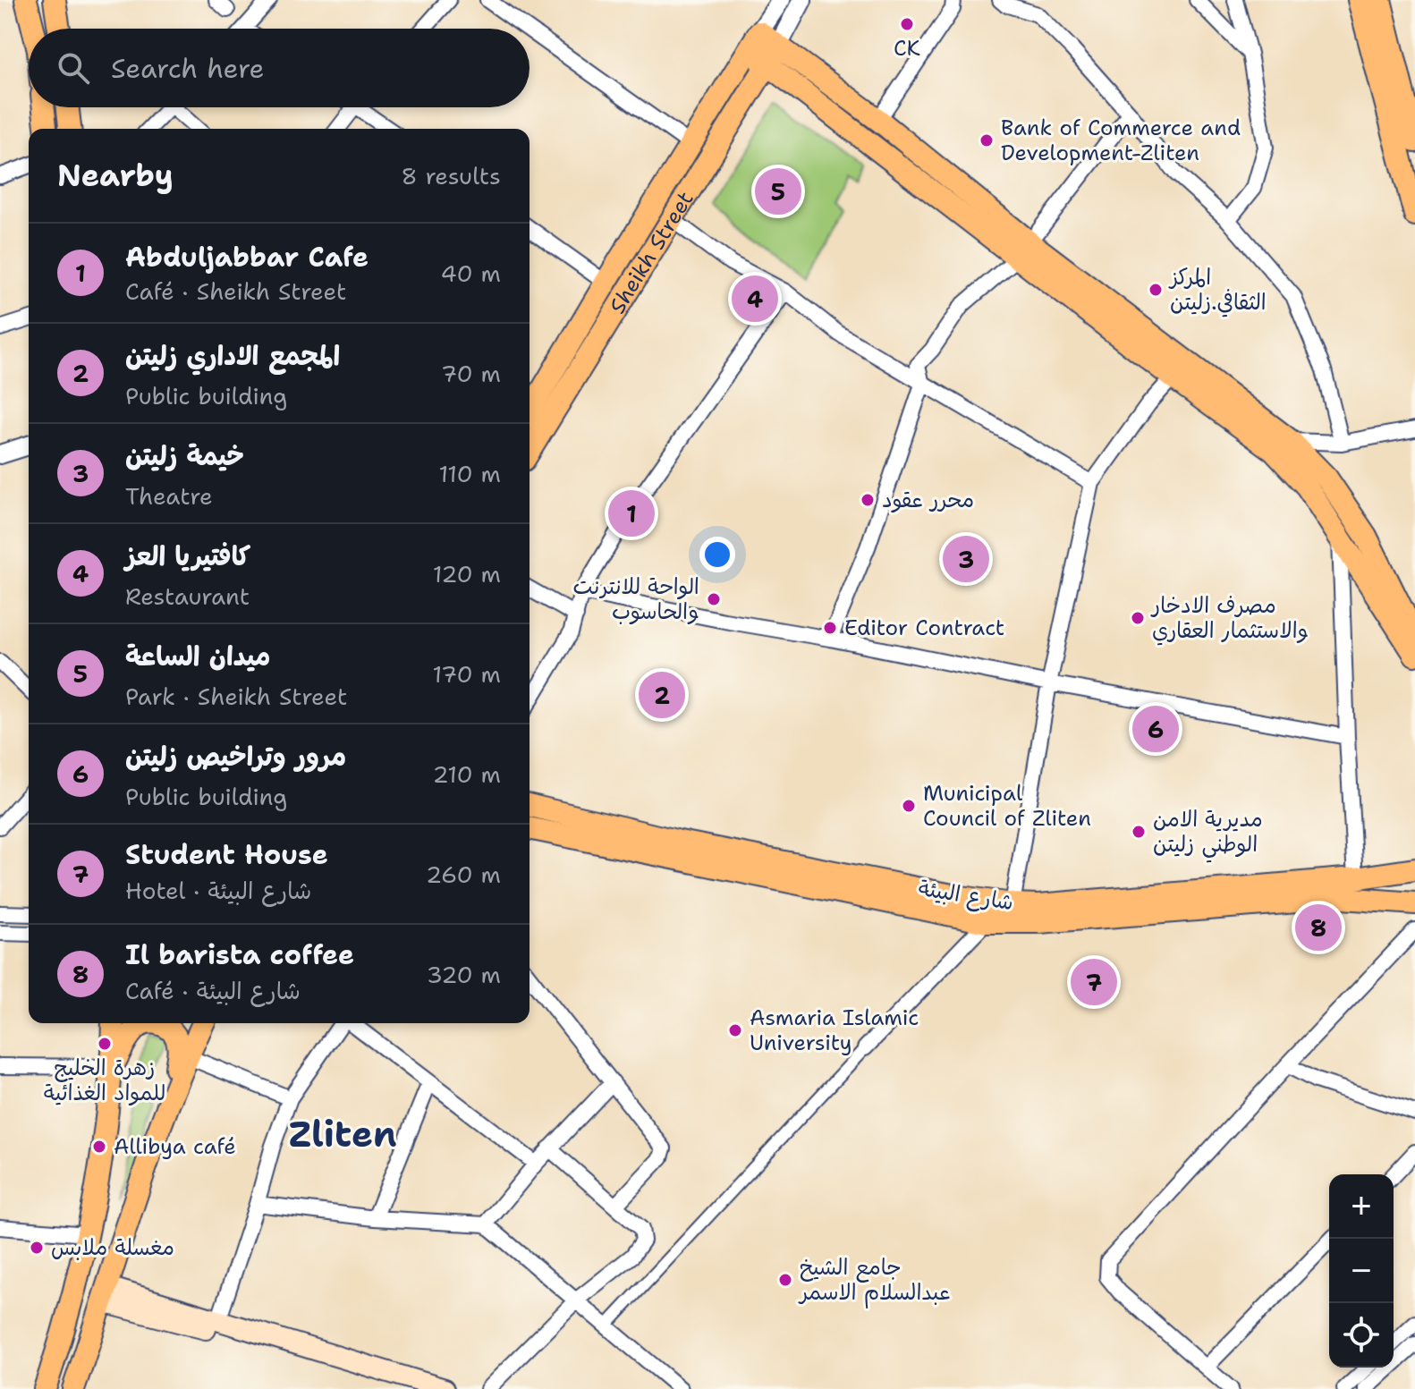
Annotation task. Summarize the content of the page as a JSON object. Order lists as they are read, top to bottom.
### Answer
{
  "streets": {
    "main road": ["Sheikh Street", "شارع البيئة"]
  },
  "districts": ["Zliten"],
  "places": [
    "CK",
    "Bank of Commerce and Development-Zliten",
    "المركز الثقافي.زليتن",
    "محرر عقود",
    "الواحة للانترنت والحاسوب",
    "مصرف اﻻدخار واﻻستثمار العقاري",
    "Editor Contract",
    "Municipal Council of Zliten",
    "مديرية الامن الوطني زليتن",
    "Asmaria Islamic University",
    "زهرة الخليج للمواد الغذائية",
    "Allibya café",
    "مغسلة ملابس",
    "جامع الشيخ عبدالسلام الاسمر"
  ],
  "page": {
    "search": "Search here",
    "heading": ["Nearby", "8 results"],
    "pins": [
      "5",
      "4",
      "1",
      "3",
      "2",
      "6",
      "8",
      "7"
    ],
    "list": [
      {
        "mark": "1",
        "name": "Abduljabbar Cafe",
        "note": "Café · Sheikh Street",
        "value": "40 m"
      },
      {
        "mark": "2",
        "name": "المجمع الاداري زليتن",
        "note": "Public building",
        "value": "70 m"
      },
      {
        "mark": "3",
        "name": "خيمة زليتن",
        "note": "Theatre",
        "value": "110 m"
      },
      {
        "mark": "4",
        "name": "كافتيريا العز",
        "note": "Restaurant",
        "value": "120 m"
      },
      {
        "mark": "5",
        "name": "ميدان الساعة",
        "note": "Park · Sheikh Street",
        "value": "170 m"
      },
      {
        "mark": "6",
        "name": "مرور وتراخيص زليتن",
        "note": "Public building",
        "value": "210 m"
      },
      {
        "mark": "7",
        "name": "Student House",
        "note": "Hotel · شارع البيئة",
        "value": "260 m"
      },
      {
        "mark": "8",
        "name": "Il barista coffee",
        "note": "Café · شارع البيئة",
        "value": "320 m"
      }
    ],
    "map_buttons": ["+", "−"]
  }
}
